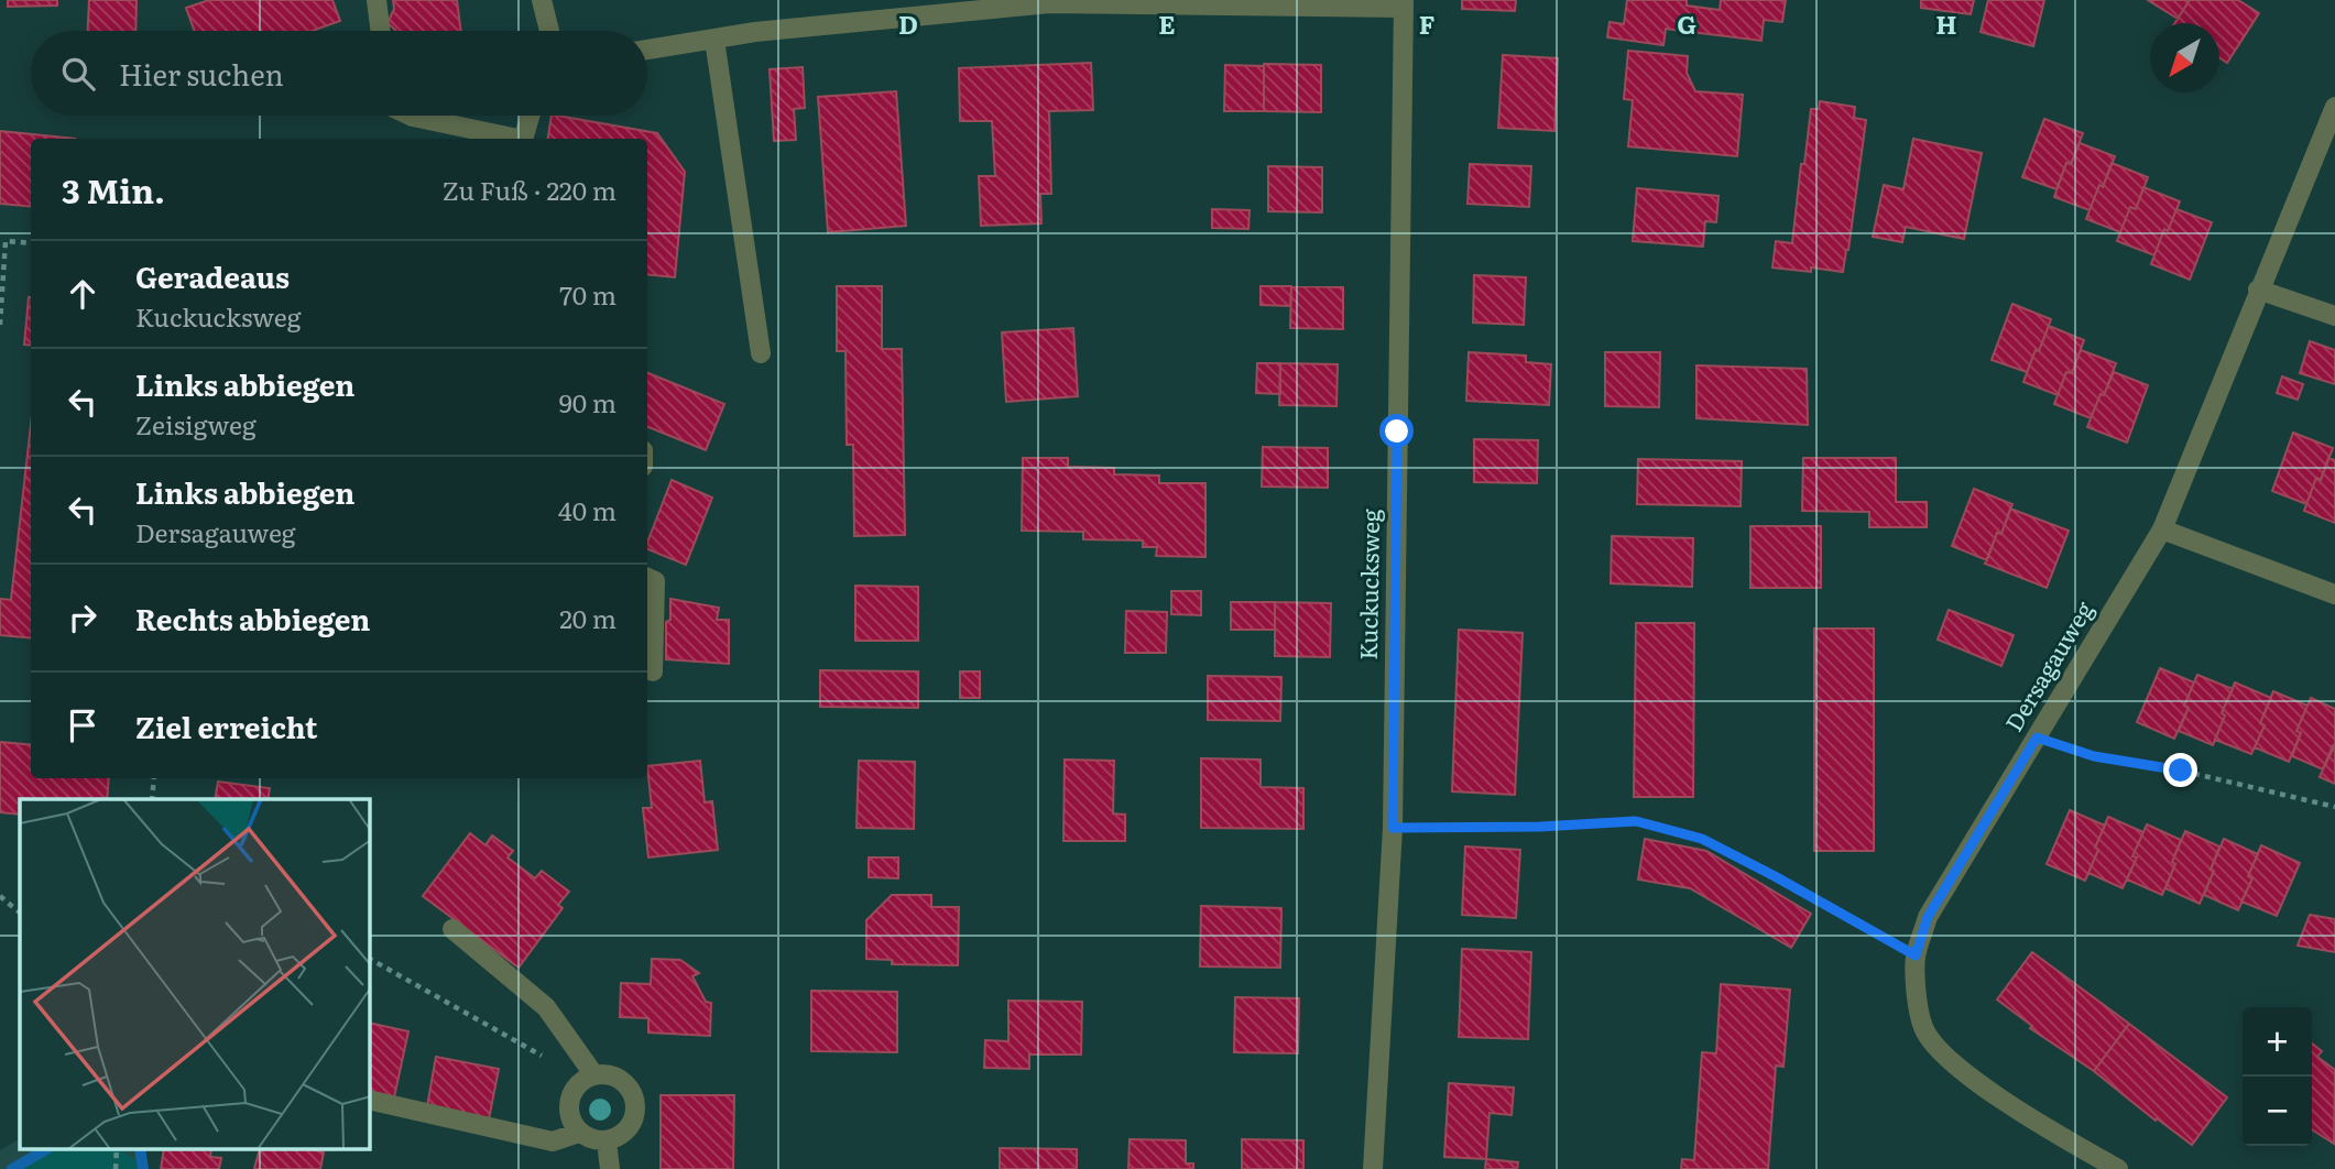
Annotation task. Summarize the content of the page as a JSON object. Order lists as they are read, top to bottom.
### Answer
{
  "streets": {
    "street": ["Kuckucksweg", "Dersagauweg"]
  },
  "north": "bottom left",
  "page": {
    "search": "Hier suchen",
    "heading": ["3 Min.", "Zu Fuß · 220 m"],
    "list": [
      ["Geradeaus", "Kuckucksweg", "70 m"],
      ["Links abbiegen", "Zeisigweg", "90 m"],
      ["Links abbiegen", "Dersagauweg", "40 m"],
      ["Rechts abbiegen", "20 m"],
      "Ziel erreicht"
    ],
    "map_buttons": ["+", "−"]
  },
  "grid": {
    "columns": [
      "D",
      "E",
      "F",
      "G",
      "H"
    ]
  }
}
